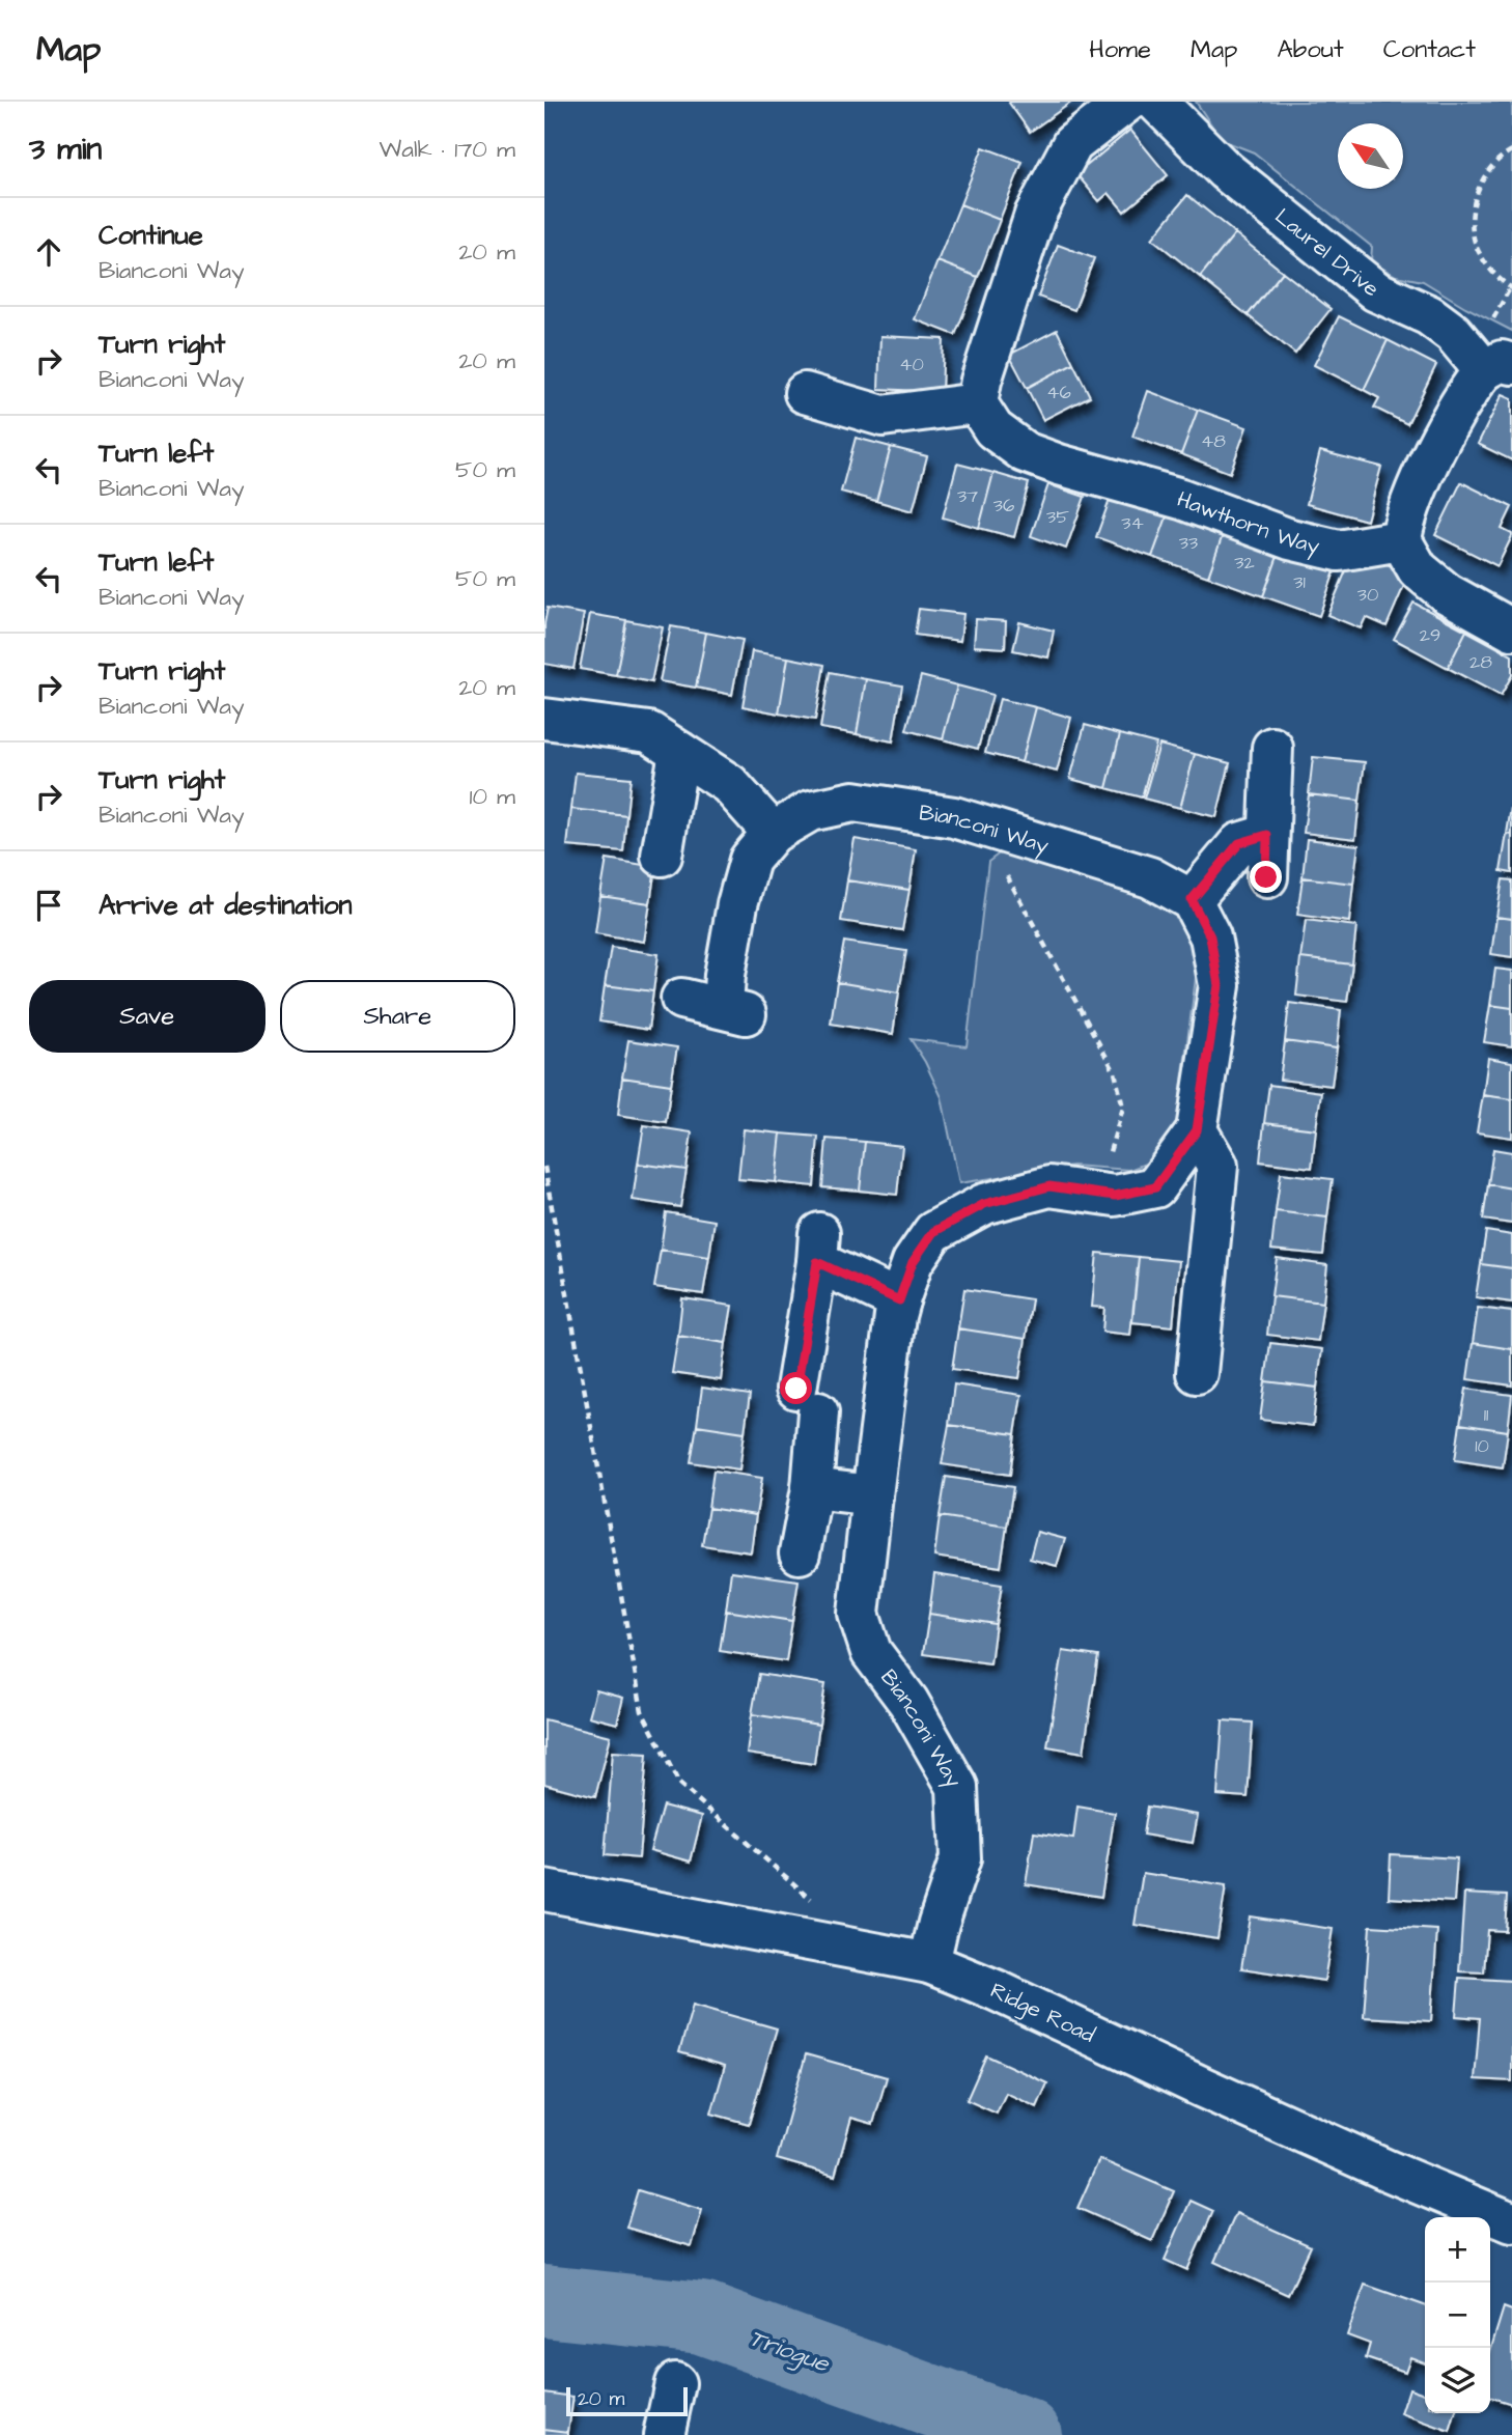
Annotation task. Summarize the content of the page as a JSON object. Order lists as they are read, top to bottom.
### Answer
{
  "streets": {
    "street": [
      "Laurel Drive",
      "Hawthorn Way",
      "Bianconi Way",
      "Ridge Road"
    ]
  },
  "crossings": [
    ["Bianconi Way", "Ridge Road"]
  ],
  "water": ["Triogue"],
  "house_numbers": [
    "40",
    "46",
    "48",
    "37",
    "36",
    "35",
    "34",
    "33",
    "32",
    "31",
    "30",
    "29",
    "28",
    "11",
    "10"
  ],
  "scale_bar": "20 m",
  "north": "top left",
  "page": {
    "header": "Map",
    "nav": [
      "Home",
      "Map",
      "About",
      "Contact"
    ],
    "heading": ["3 min", "Walk · 170 m"],
    "list": [
      ["Continue", "Bianconi Way", "20 m"],
      ["Turn right", "Bianconi Way", "20 m"],
      ["Turn left", "Bianconi Way", "50 m"],
      ["Turn left", "Bianconi Way", "50 m"],
      ["Turn right", "Bianconi Way", "20 m"],
      ["Turn right", "Bianconi Way", "10 m"],
      "Arrive at destination"
    ],
    "buttons": ["Save", "Share"],
    "map_buttons": ["+", "−"],
    "scale": "20 m"
  }
}
